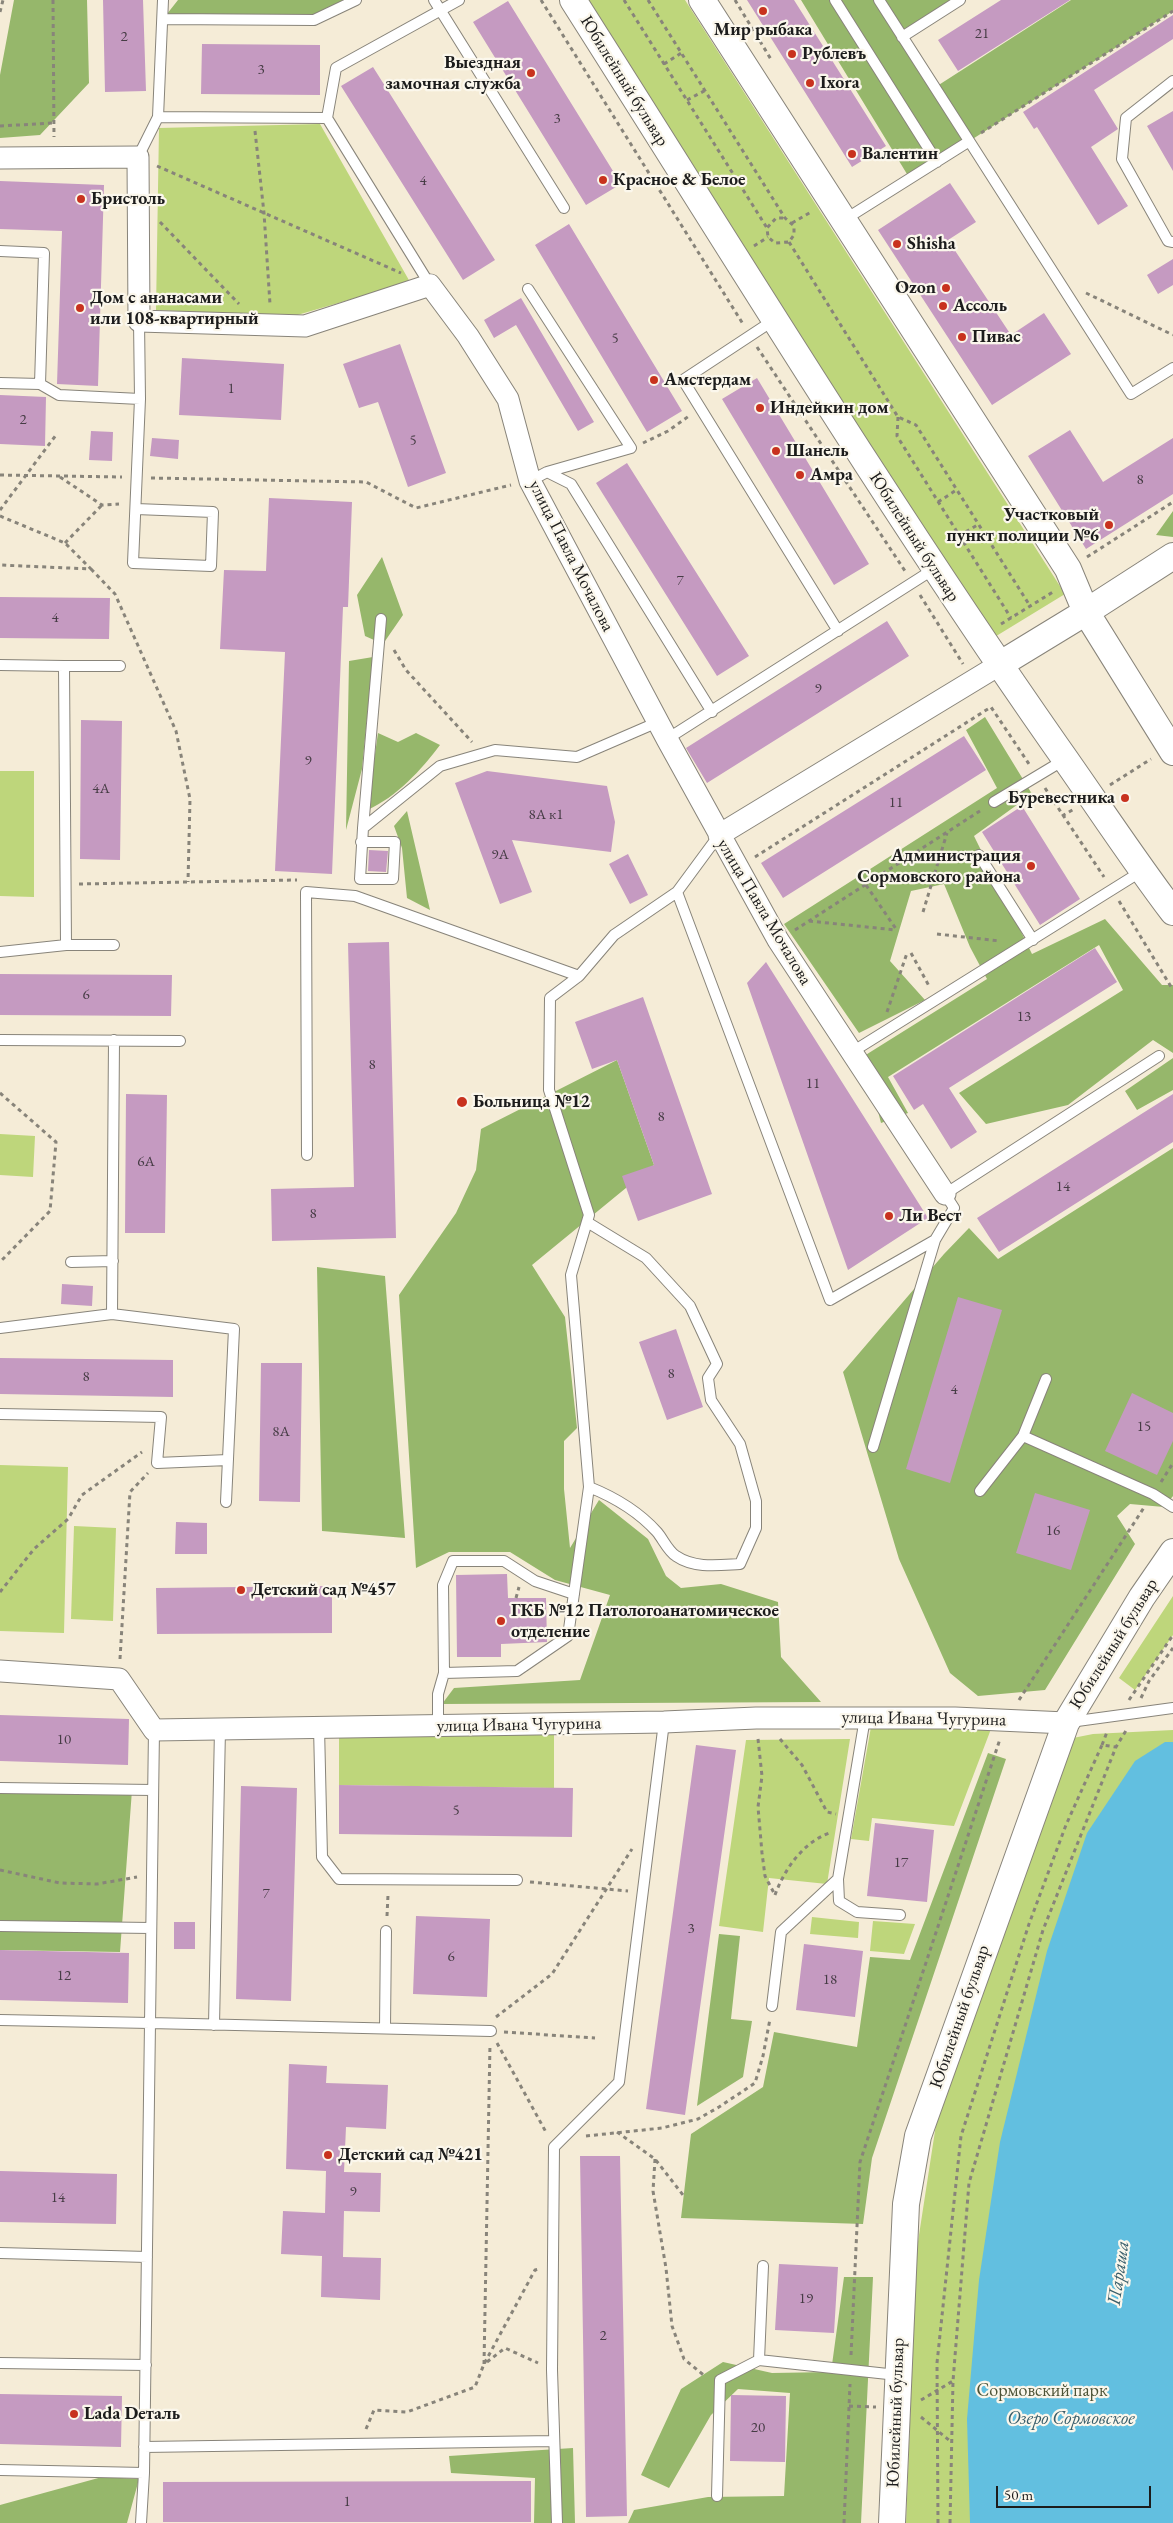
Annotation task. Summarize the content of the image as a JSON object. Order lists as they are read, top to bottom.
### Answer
{
  "streets": {
    "street": ["Юбилейный бульвар", "улица Павла Мочалова", "улица Ивана Чугурина"]
  },
  "crossings": [
    ["Юбилейный бульвар", "улица Ивана Чугурина"]
  ],
  "water": ["Параша", "Озеро Сормовское"],
  "parks": ["Сормовский парк"],
  "places": [
    "Мир рыбака",
    "Рублевъ",
    "Выездная замочная служба",
    "Ixora",
    "Валентин",
    "Красное & Белое",
    "Бристоль",
    "Shisha",
    "Ozon",
    "Ассоль",
    "Дом с ананасами или 108-квартирный",
    "Пивас",
    "Амстердам",
    "Индейкин дом",
    "Шанель",
    "Амра",
    "Участковый пункт полиции №6",
    "Буревестника",
    "Администрация Сормовского района",
    "Больница №12",
    "Ли Вест",
    "Детский сад №457",
    "ГКБ №12 Патологоанатомическое отделение",
    "Детский сад №421",
    "Lada Dеталь"
  ],
  "house_numbers": [
    "21",
    "2",
    "3",
    "3",
    "4",
    "5",
    "1",
    "2",
    "5",
    "8",
    "7",
    "4",
    "9",
    "9",
    "4А",
    "11",
    "8А к1",
    "9А",
    "6",
    "13",
    "8",
    "11",
    "8",
    "6А",
    "14",
    "8",
    "8",
    "8",
    "4",
    "15",
    "8А",
    "16",
    "10",
    "5",
    "17",
    "7",
    "3",
    "6",
    "12",
    "18",
    "9",
    "14",
    "19",
    "2",
    "20",
    "1"
  ],
  "scale_bar": "50 m"
}
